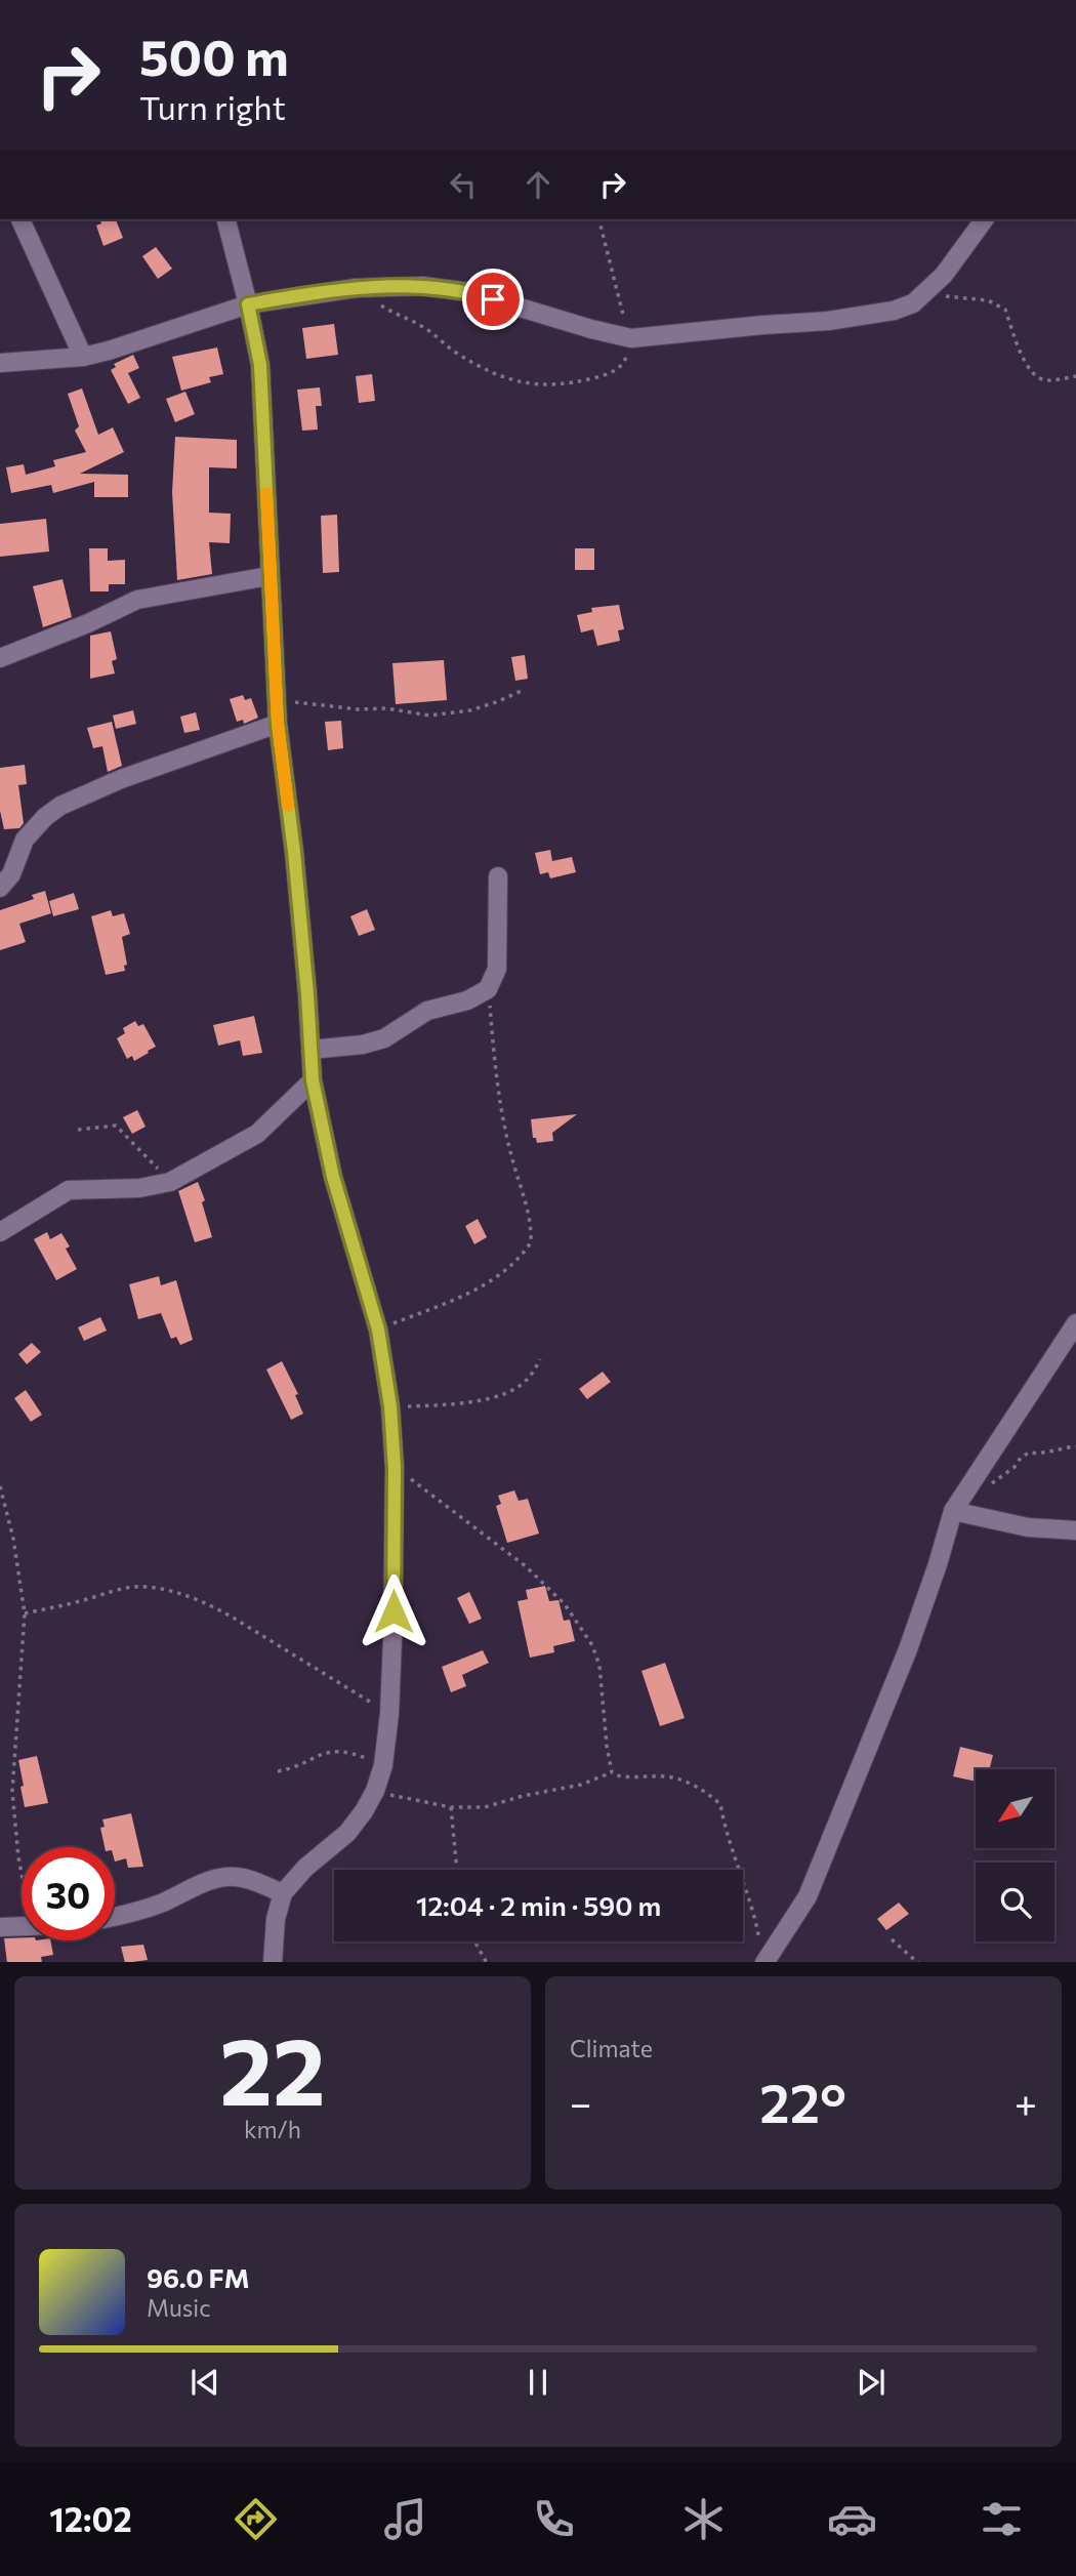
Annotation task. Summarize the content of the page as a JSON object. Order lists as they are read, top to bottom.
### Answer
{
  "north": "bottom left",
  "page": {
    "turn": ["500 m", "Turn right"],
    "limit": "30",
    "trip": "12:04 · 2 min · 590 m",
    "tile": [
      ["22", "km/h"],
      "Climate"
    ],
    "heat": ["−", "22°", "+"],
    "song": ["96.0 FM", "Music"],
    "tabs": "12:02"
  }
}
